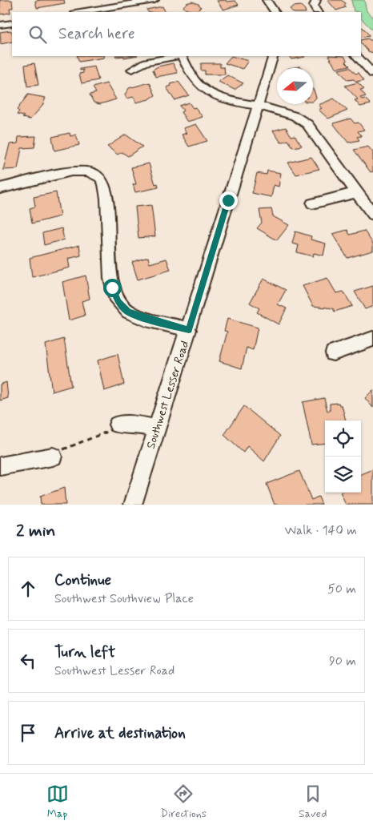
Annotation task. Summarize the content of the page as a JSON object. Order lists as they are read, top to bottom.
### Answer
{
  "streets": {
    "street": ["Southwest Lesser Road"]
  },
  "north": "left",
  "page": {
    "search": "Search here",
    "heading": ["2 min", "Walk · 140 m"],
    "list": [
      ["Continue", "Southwest Southview Place", "50 m"],
      ["Turn left", "Southwest Lesser Road", "90 m"],
      "Arrive at destination"
    ],
    "nav": ["Map", "Directions", "Saved"]
  }
}
